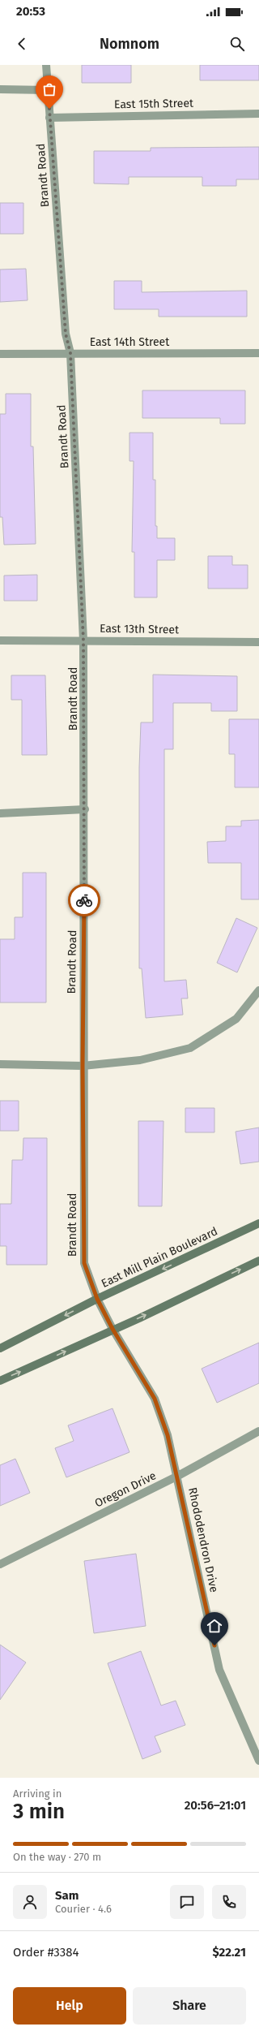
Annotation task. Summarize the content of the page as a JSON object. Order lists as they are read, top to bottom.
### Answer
{
  "streets": {
    "main road": ["East Mill Plain Boulevard"],
    "street": [
      "East 15th Street",
      "Brandt Road",
      "East 14th Street",
      "East 13th Street",
      "Oregon Drive",
      "Rhododendron Drive"
    ]
  },
  "crossings": [
    ["East 15th Street", "Brandt Road"],
    ["Brandt Road", "East 14th Street"],
    ["Brandt Road", "East 13th Street"],
    ["Brandt Road", "East Mill Plain Boulevard"],
    ["Brandt Road", "Rhododendron Drive"],
    ["Oregon Drive", "Rhododendron Drive"]
  ],
  "page": {
    "status": "20:53",
    "header": "Nomnom",
    "heading": ["3 min", "Arriving in", "20:56–21:01"],
    "panel": [
      "Sam",
      "Courier · 4.6",
      "Order #3384",
      "$22.21"
    ],
    "bar": "On the way · 270 m",
    "buttons": ["Help", "Share"]
  }
}
